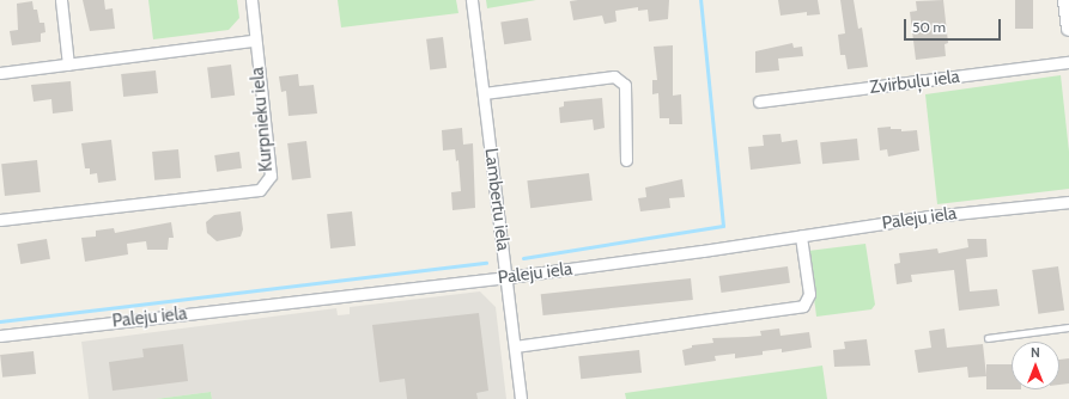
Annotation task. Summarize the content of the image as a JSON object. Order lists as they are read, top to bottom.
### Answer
{
  "streets": {
    "street": [
      "Zvirbuļu iela",
      "Kurpnieku iela",
      "Lambertu iela",
      "Paleju iela"
    ]
  },
  "crossings": [
    ["Lambertu iela", "Paleju iela"]
  ],
  "scale_bar": "50 m",
  "north": "top"
}
